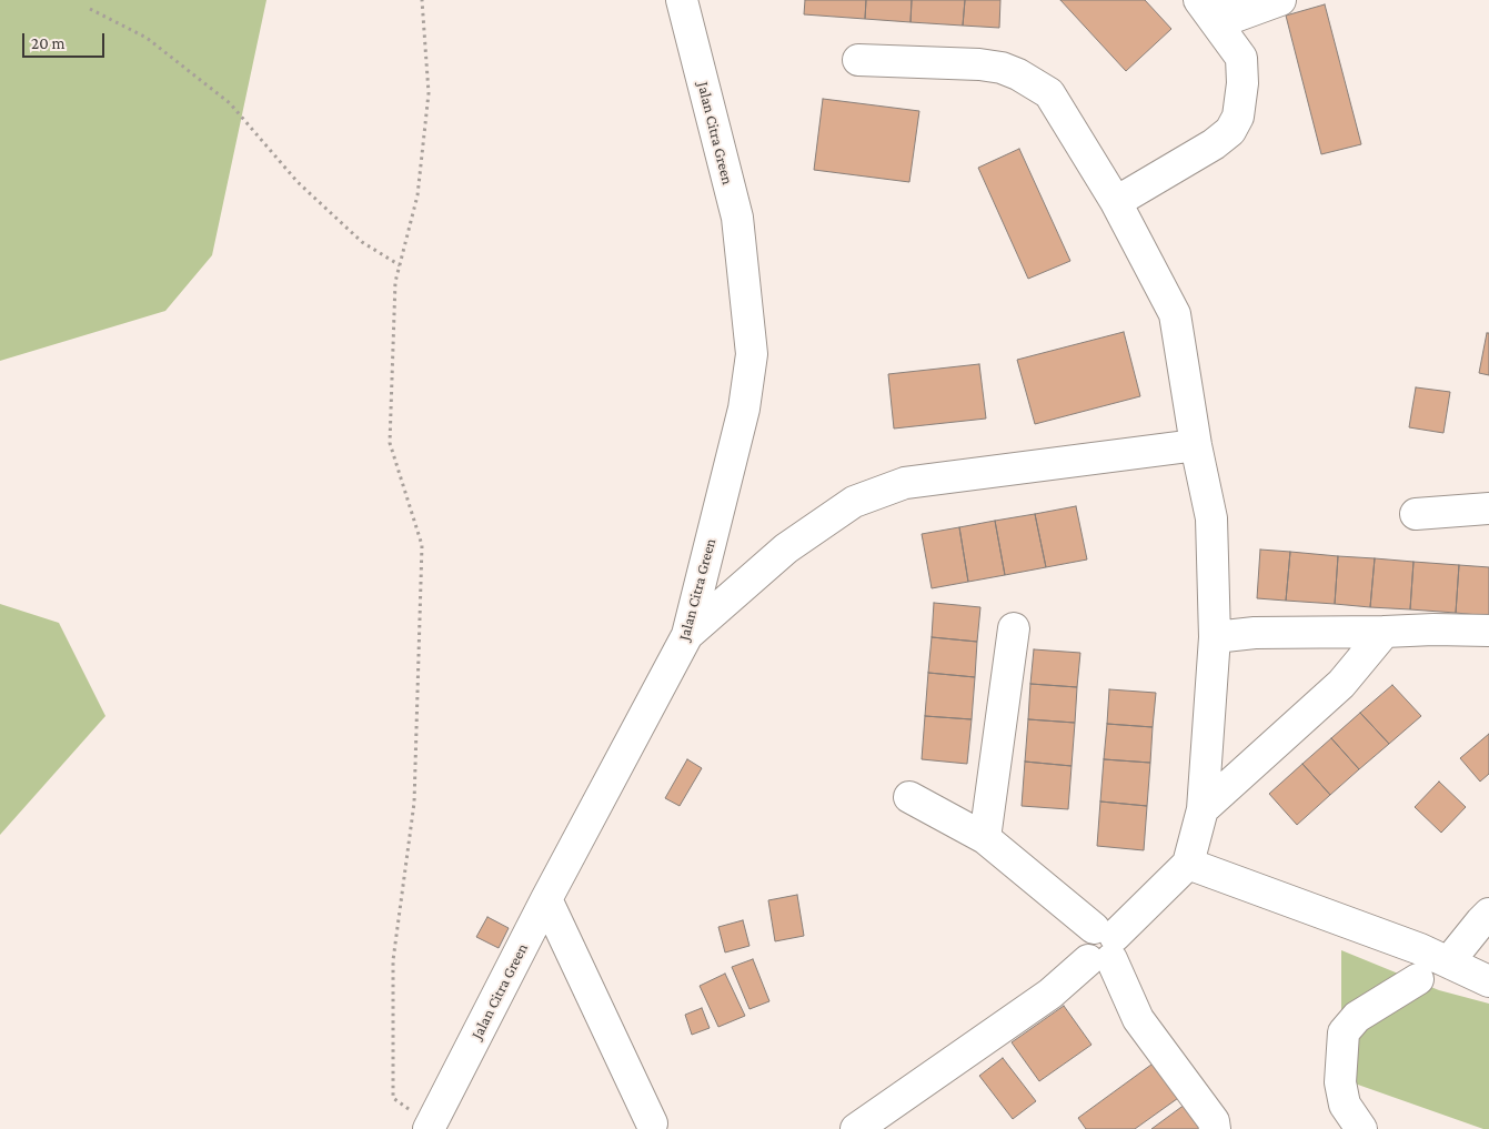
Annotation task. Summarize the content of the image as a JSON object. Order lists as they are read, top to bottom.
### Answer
{
  "streets": {
    "street": ["Jalan Citra Green"]
  },
  "scale_bar": "20 m"
}
